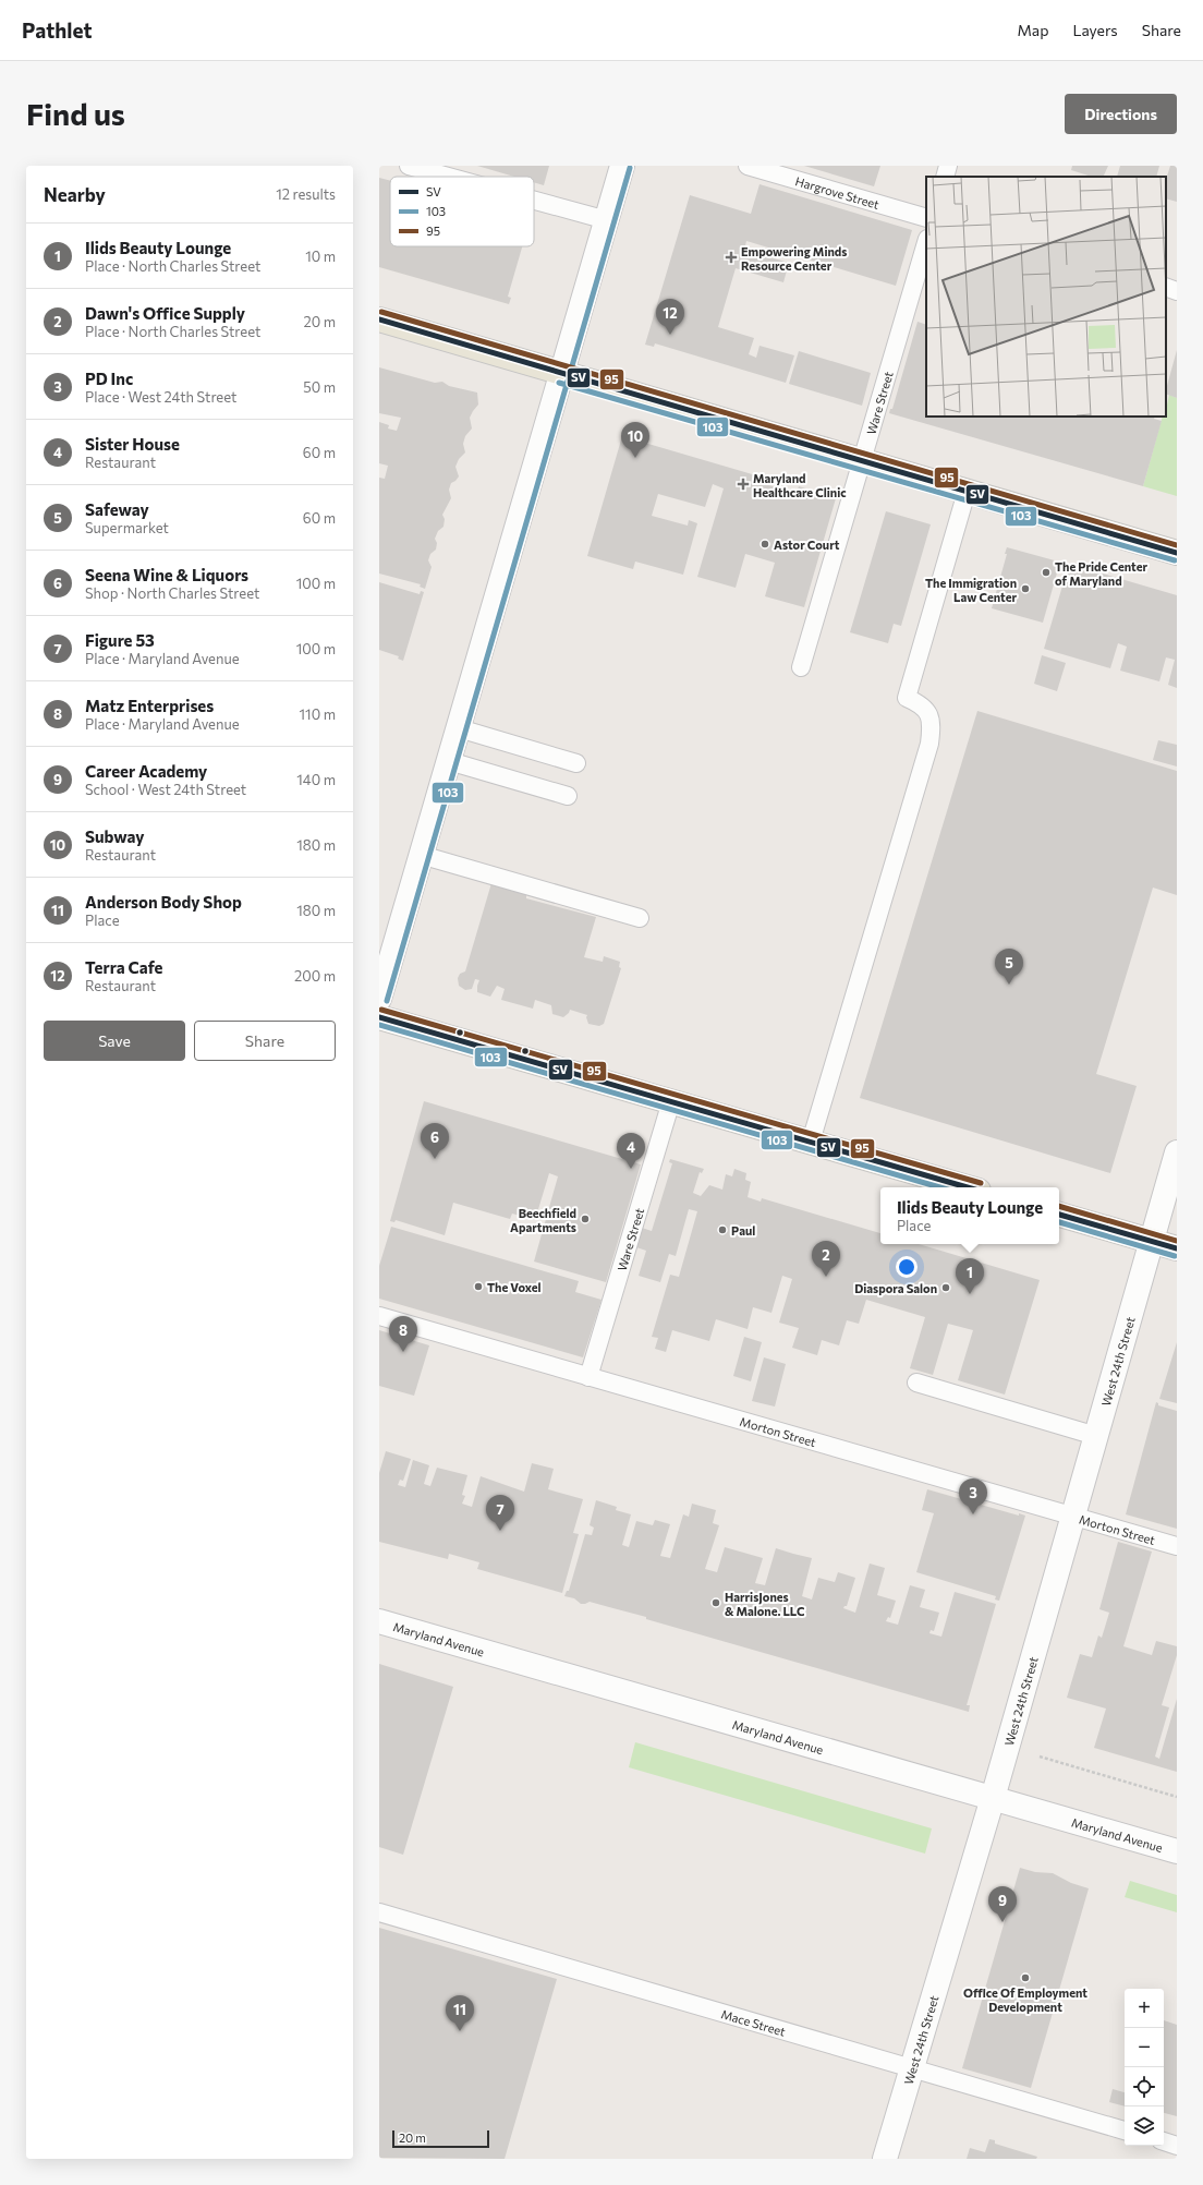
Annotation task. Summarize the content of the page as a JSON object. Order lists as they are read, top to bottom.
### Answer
{
  "streets": {
    "main road": ["West 24th Street", "Maryland Avenue"],
    "lane": [
      "Hargrove Street",
      "Ware Street",
      "Morton Street",
      "Mace Street"
    ]
  },
  "crossings": [
    ["Ware Street", "Morton Street"],
    ["West 24th Street", "Morton Street"],
    ["West 24th Street", "Maryland Avenue"],
    ["West 24th Street", "Mace Street"]
  ],
  "places": {
    "health": ["Empowering Minds Resource Center", "Maryland Healthcare Clinic"],
    "other": [
      "Astor Court",
      "The Pride Center of Maryland",
      "The Immigration Law Center",
      "Beechfield Apartments",
      "Paul",
      "The Voxel",
      "Diaspora Salon",
      "HarrisJones & Malone. LLC",
      "Office Of Employment Development"
    ]
  },
  "lines": ["transit line 103", "transit line 95", "transit line SV"],
  "legend": ["SV", "103", "95"],
  "scale_bar": "20 m",
  "page": {
    "header": "Pathlet",
    "nav": ["Map", "Layers", "Share"],
    "buttons": [
      "Directions",
      ["Save", "Share"]
    ],
    "title": "Find us",
    "heading": ["Nearby", "12 results"],
    "list": [
      {
        "mark": "1",
        "name": "Ilids Beauty Lounge",
        "note": "Place · North Charles Street",
        "value": "10 m"
      },
      {
        "mark": "2",
        "name": "Dawn's Office Supply",
        "note": "Place · North Charles Street",
        "value": "20 m"
      },
      {
        "mark": "3",
        "name": "PD Inc",
        "note": "Place · West 24th Street",
        "value": "50 m"
      },
      {
        "mark": "4",
        "name": "Sister House",
        "note": "Restaurant",
        "value": "60 m"
      },
      {
        "mark": "5",
        "name": "Safeway",
        "note": "Supermarket",
        "value": "60 m"
      },
      {
        "mark": "6",
        "name": "Seena Wine & Liquors",
        "note": "Shop · North Charles Street",
        "value": "100 m"
      },
      {
        "mark": "7",
        "name": "Figure 53",
        "note": "Place · Maryland Avenue",
        "value": "100 m"
      },
      {
        "mark": "8",
        "name": "Matz Enterprises",
        "note": "Place · Maryland Avenue",
        "value": "110 m"
      },
      {
        "mark": "9",
        "name": "Career Academy",
        "note": "School · West 24th Street",
        "value": "140 m"
      },
      {
        "mark": "10",
        "name": "Subway",
        "note": "Restaurant",
        "value": "180 m"
      },
      {
        "mark": "11",
        "name": "Anderson Body Shop",
        "note": "Place",
        "value": "180 m"
      },
      {
        "mark": "12",
        "name": "Terra Cafe",
        "note": "Restaurant",
        "value": "200 m"
      }
    ],
    "pins": [
      "12",
      "10",
      "5",
      "6",
      "4",
      "2",
      "1",
      "8",
      "3",
      "7",
      "9",
      "11"
    ],
    "popup": ["Ilids Beauty Lounge", "Place"],
    "map_buttons": ["+", "−"],
    "scale": "20 m"
  }
}
